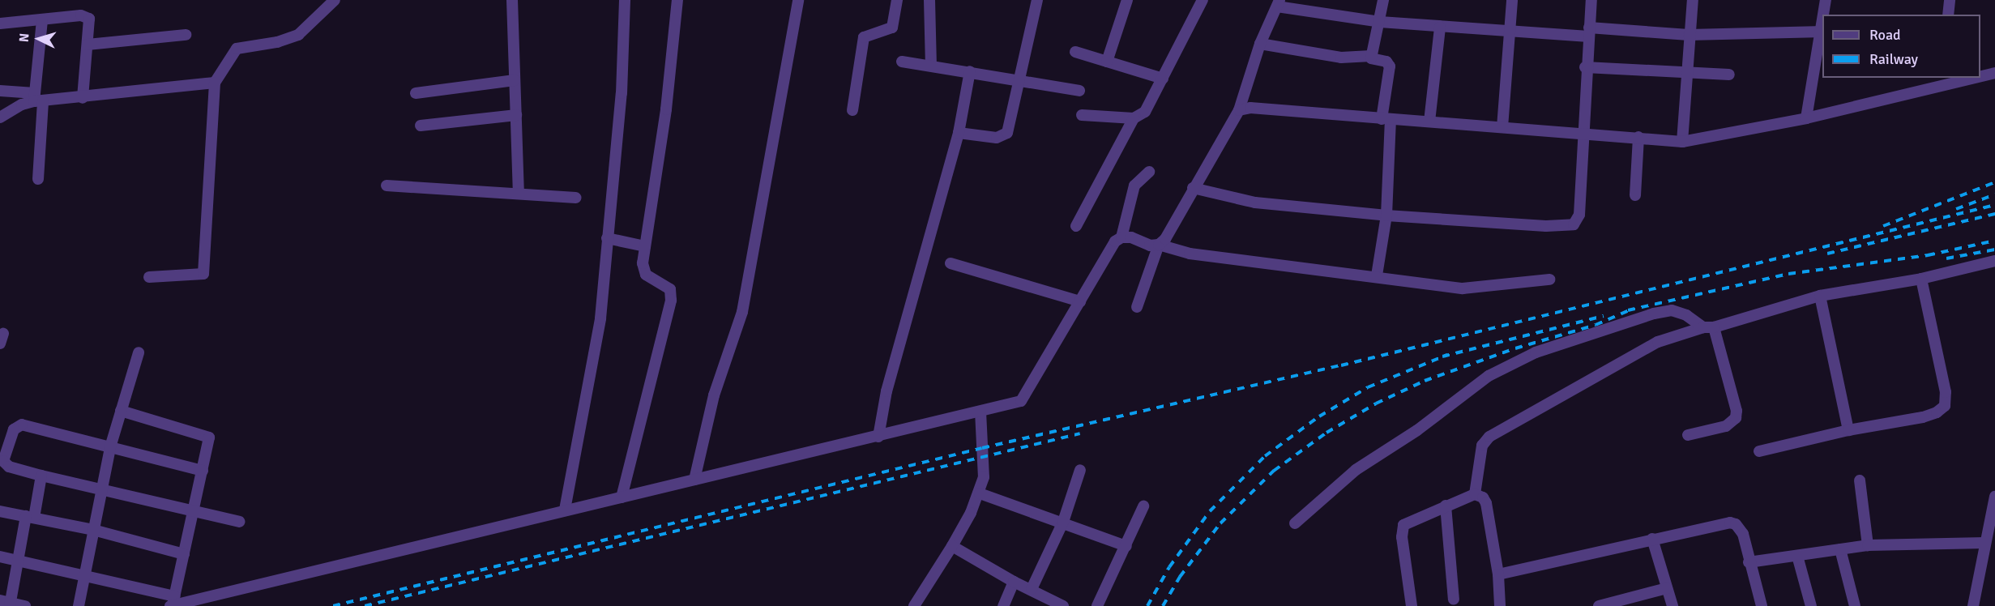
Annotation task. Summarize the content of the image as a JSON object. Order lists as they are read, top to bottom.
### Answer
{
  "legend": ["Road", "Railway"],
  "north": "left"
}
